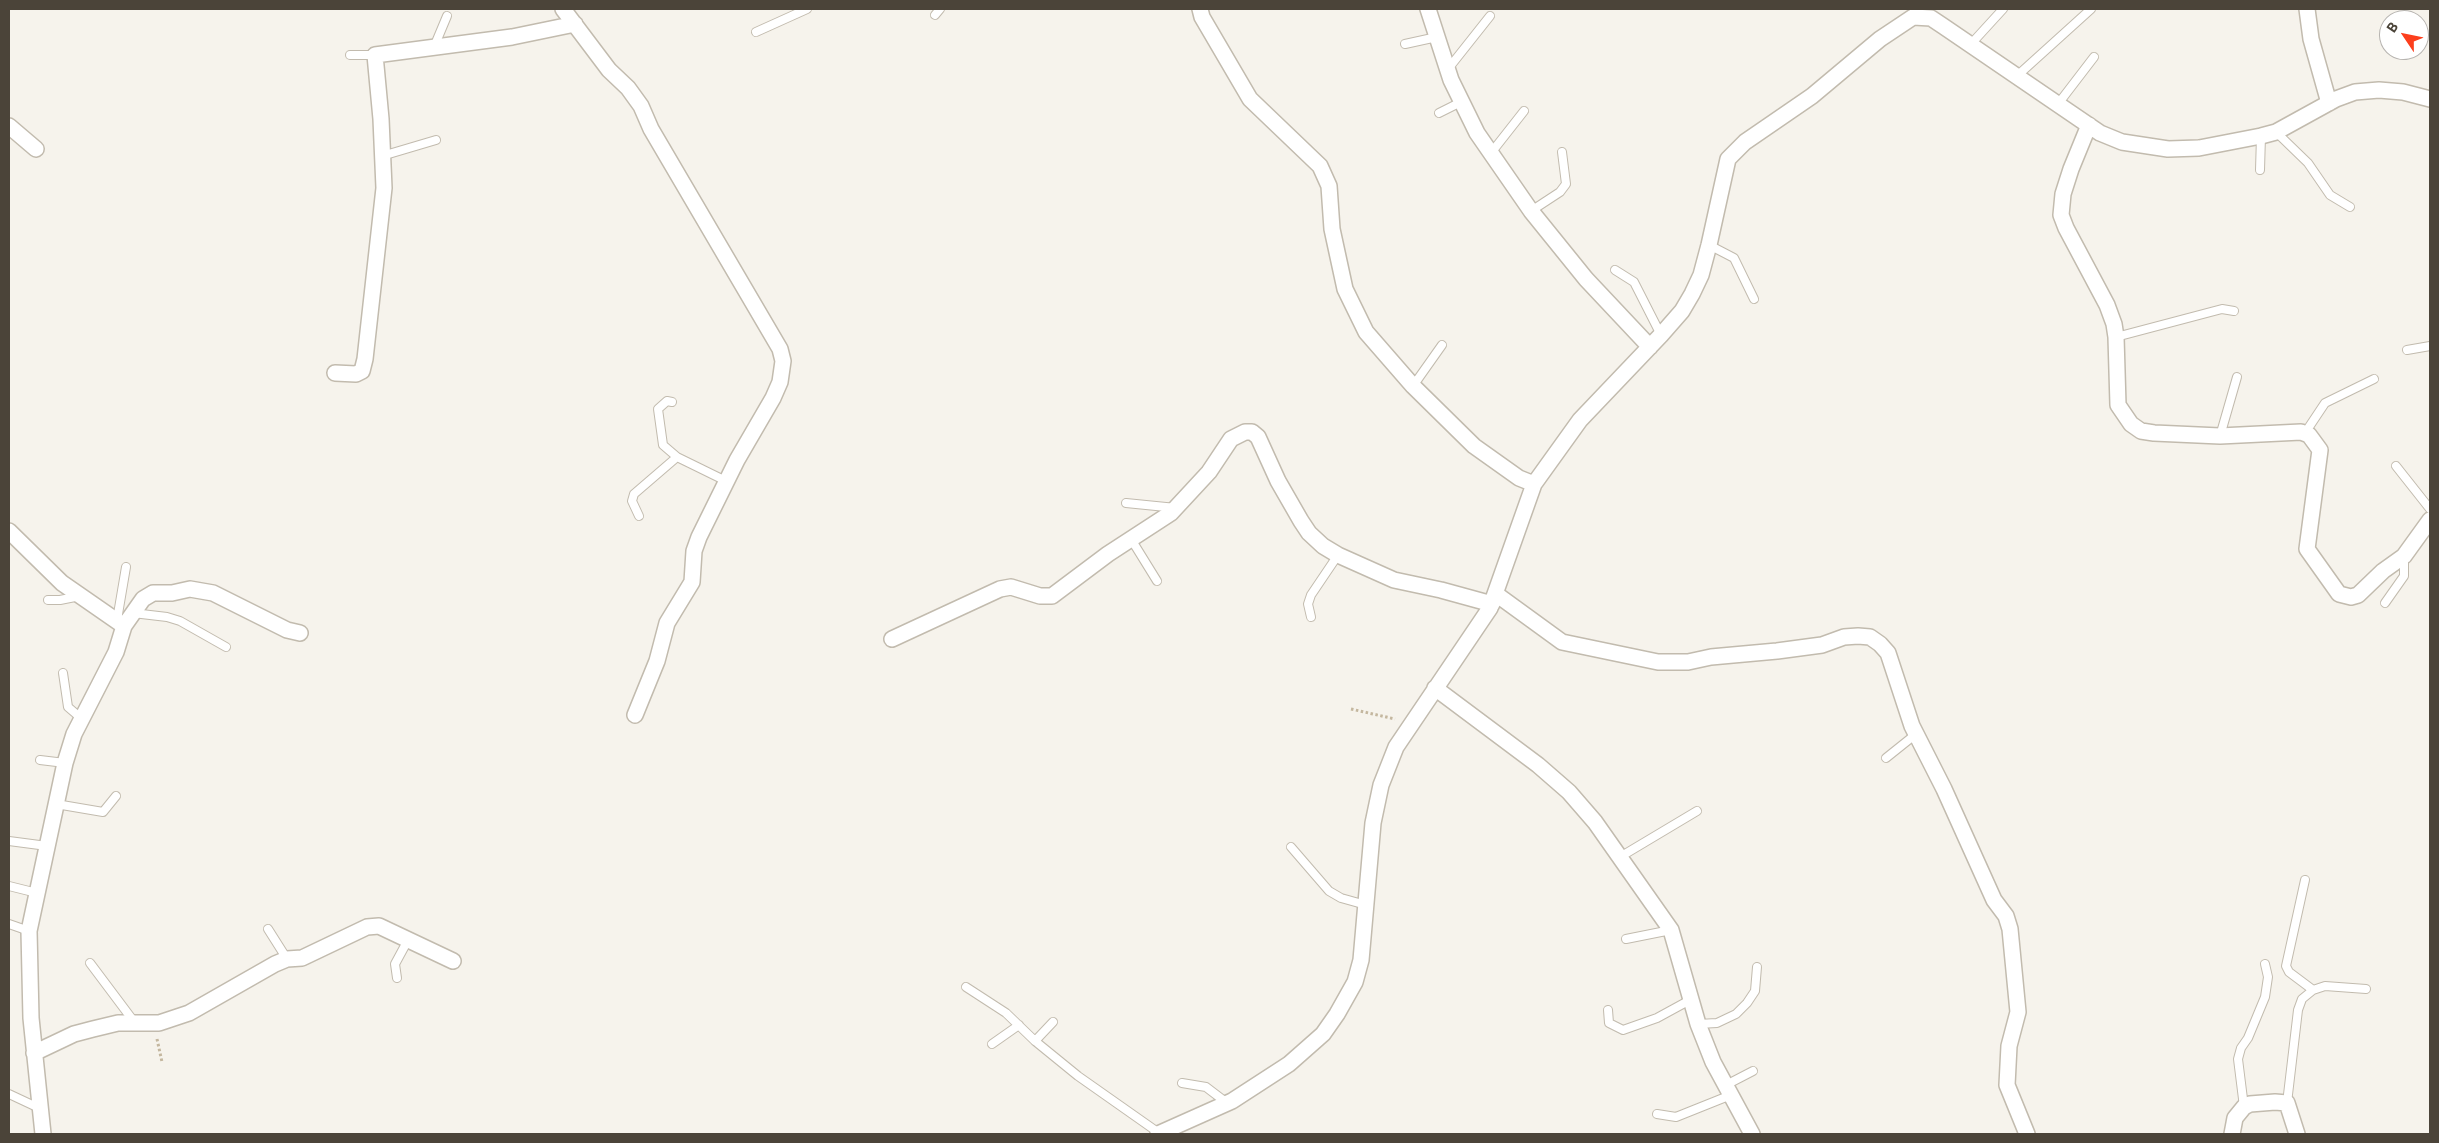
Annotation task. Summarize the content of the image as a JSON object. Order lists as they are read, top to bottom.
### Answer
{
  "north": "top left"
}
